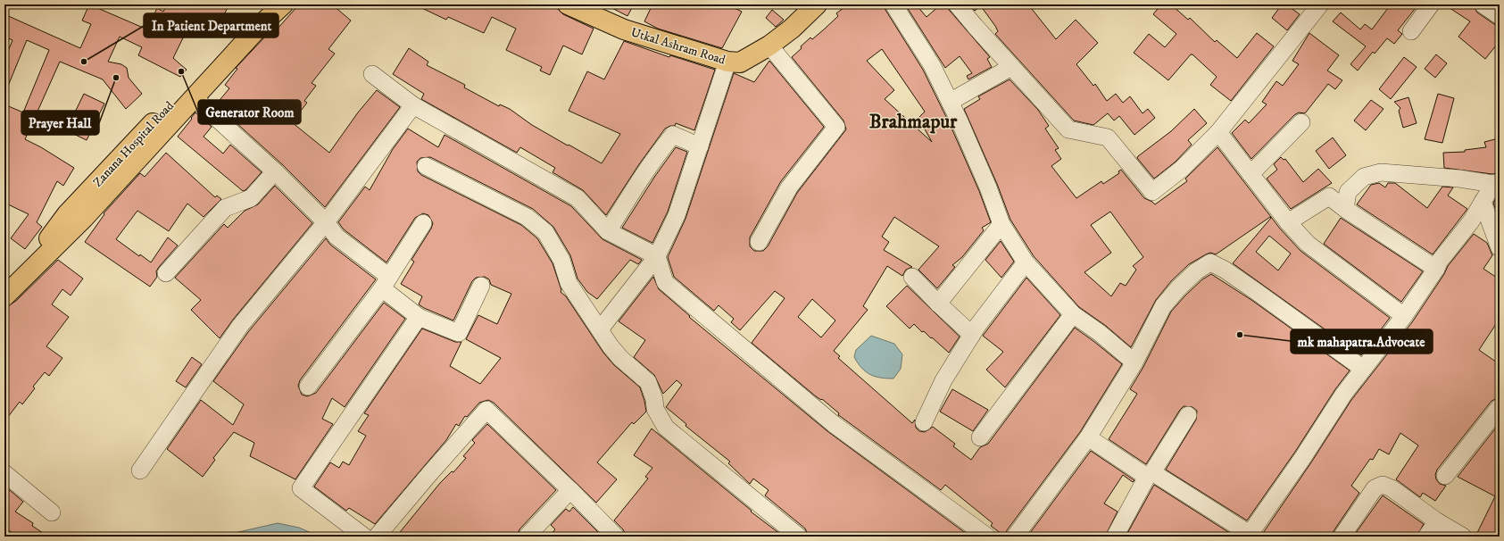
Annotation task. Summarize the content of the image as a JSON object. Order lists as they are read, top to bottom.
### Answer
{
  "streets": {
    "main road": ["Utkal Ashram Road", "Zanana Hospital Road"]
  },
  "districts": ["Brahmapur"],
  "places": [
    "In Patient Department",
    "Generator Room",
    "Prayer Hall",
    "mk mahapatra.Advocate"
  ]
}
